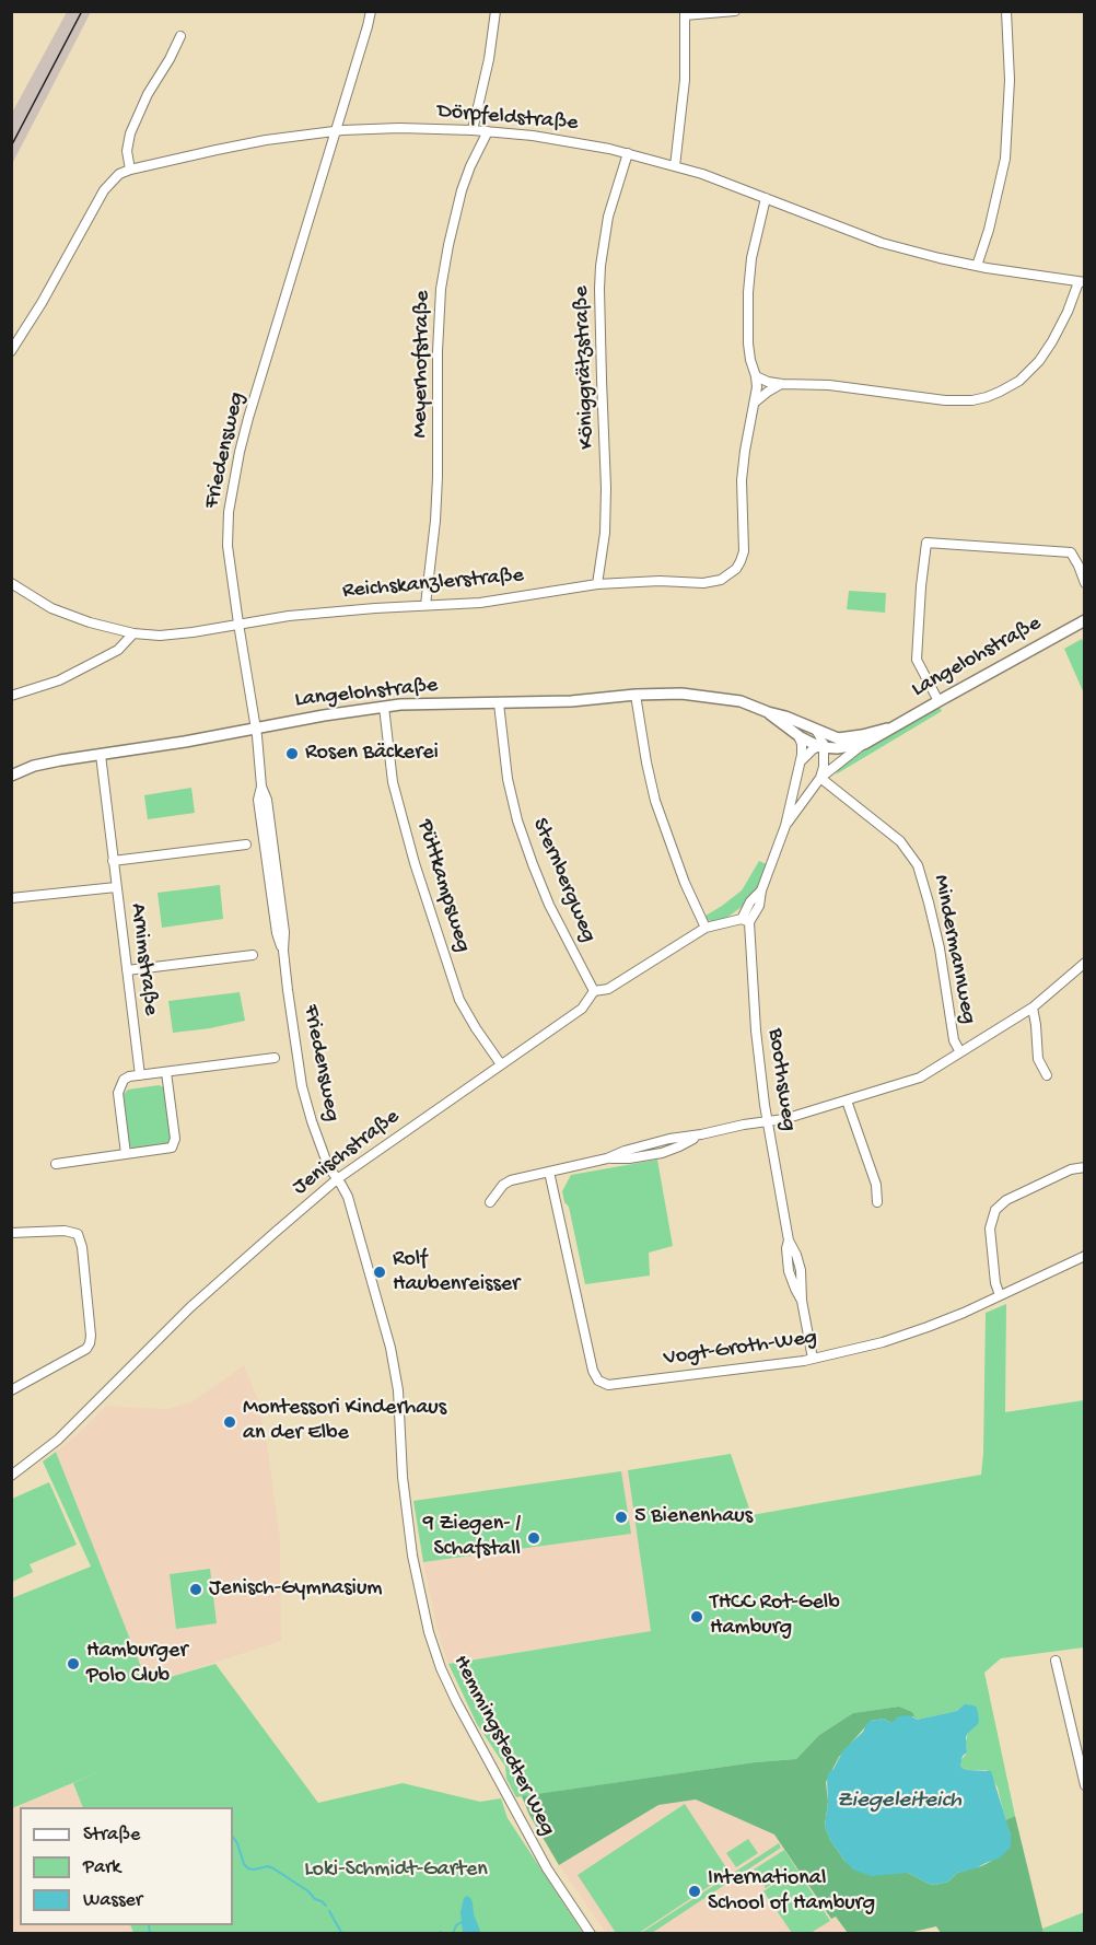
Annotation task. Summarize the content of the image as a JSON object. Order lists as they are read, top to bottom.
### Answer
{
  "streets": {
    "street": [
      "Dörpfeldstraße",
      "Meyerhofstraße",
      "Königgrätzstraße",
      "Friedensweg",
      "Reichskanzlerstraße",
      "Langelohstraße",
      "Sternbergweg",
      "Püttkampsweg",
      "Mindermannweg",
      "Arnimstraße",
      "Boothsweg",
      "Jenischstraße",
      "Vogt-Groth-Weg",
      "Hemmingstedter Weg"
    ]
  },
  "crossings": [
    ["Dörpfeldstraße", "Meyerhofstraße"],
    ["Dörpfeldstraße", "Königgrätzstraße"],
    ["Dörpfeldstraße", "Friedensweg"],
    ["Meyerhofstraße", "Reichskanzlerstraße"],
    ["Königgrätzstraße", "Reichskanzlerstraße"],
    ["Friedensweg", "Reichskanzlerstraße"],
    ["Friedensweg", "Langelohstraße"],
    ["Friedensweg", "Jenischstraße"],
    ["Friedensweg", "Hemmingstedter Weg"],
    ["Langelohstraße", "Sternbergweg"],
    ["Langelohstraße", "Püttkampsweg"],
    ["Langelohstraße", "Arnimstraße"],
    ["Sternbergweg", "Jenischstraße"],
    ["Püttkampsweg", "Jenischstraße"],
    ["Boothsweg", "Jenischstraße"],
    ["Boothsweg", "Vogt-Groth-Weg"],
    ["Jenischstraße", "Hemmingstedter Weg"]
  ],
  "water": ["Ziegeleiteich"],
  "parks": ["Loki-Schmidt-Garten"],
  "places": [
    "Rosen Bäckerei",
    "Rolf Haubenreisser",
    "Montessori Kinderhaus an der Elbe",
    "5 Bienenhaus",
    "9 Ziegen- / Schafstall",
    "Jenisch-Gymnasium",
    "THCC Rot-Gelb Hamburg",
    "Hamburger Polo Club",
    "International School of Hamburg"
  ],
  "legend": ["Straße", "Park", "Wasser"]
}
